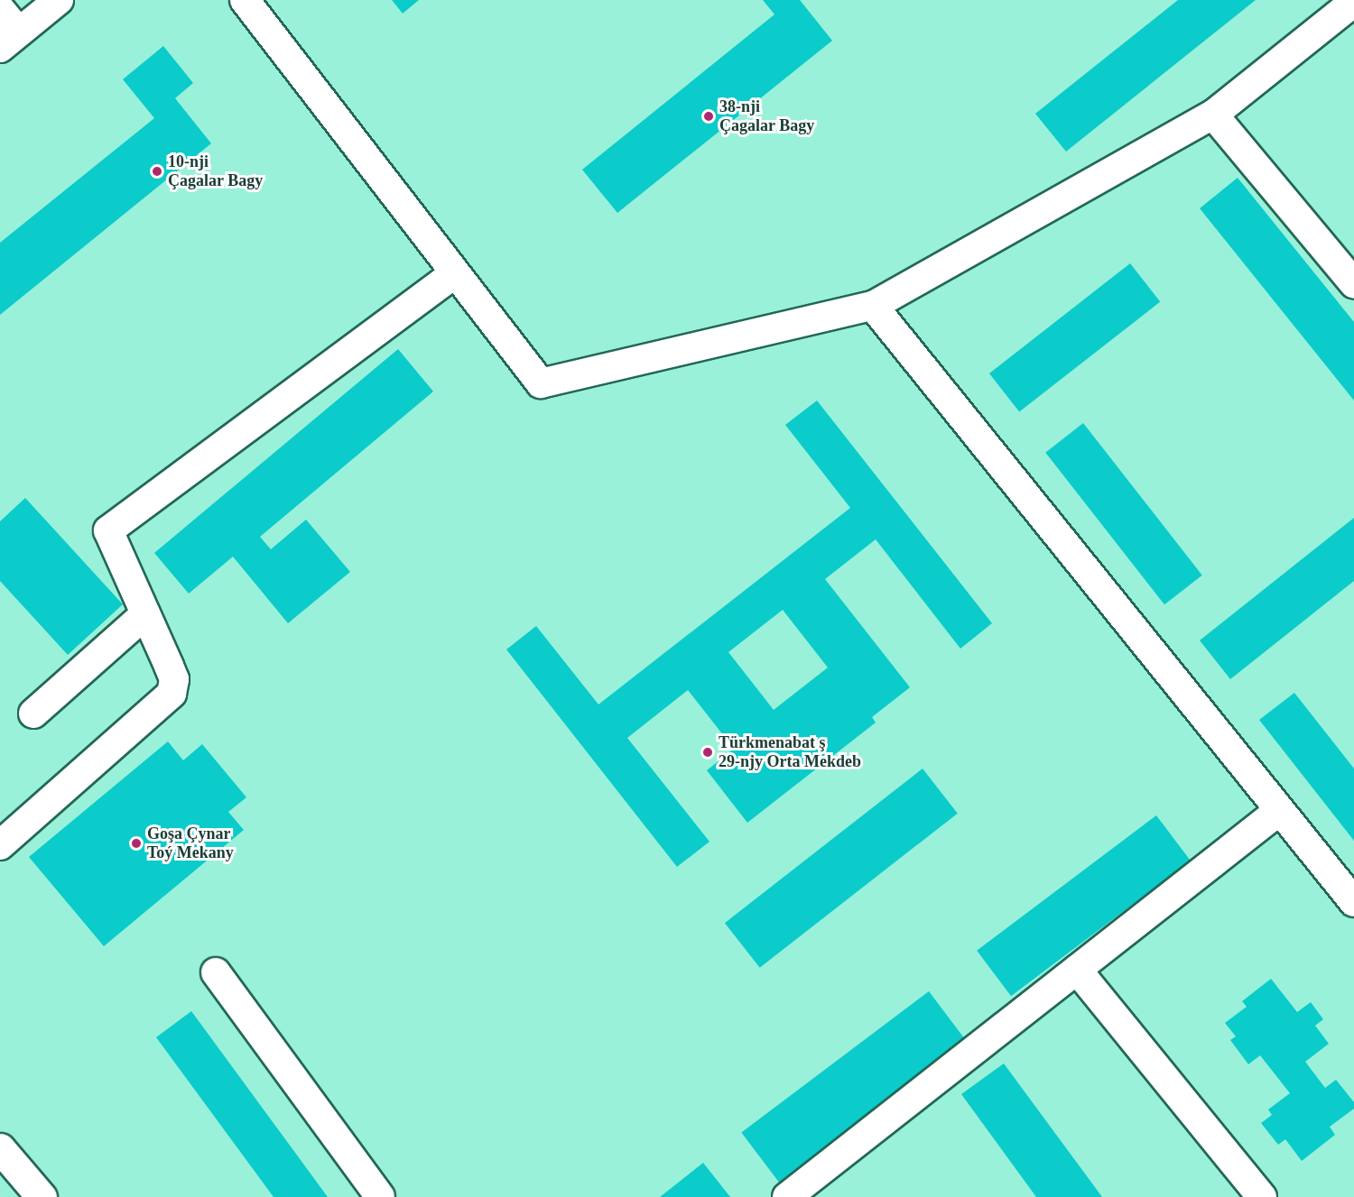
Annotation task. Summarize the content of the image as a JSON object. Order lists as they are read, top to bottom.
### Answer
{
  "places": [
    "38-nji Çagalar Bagy",
    "10-nji Çagalar Bagy",
    "Türkmenabat ş 29-njy Orta Mekdeb",
    "Goşa Çynar Toý Mekany"
  ]
}
